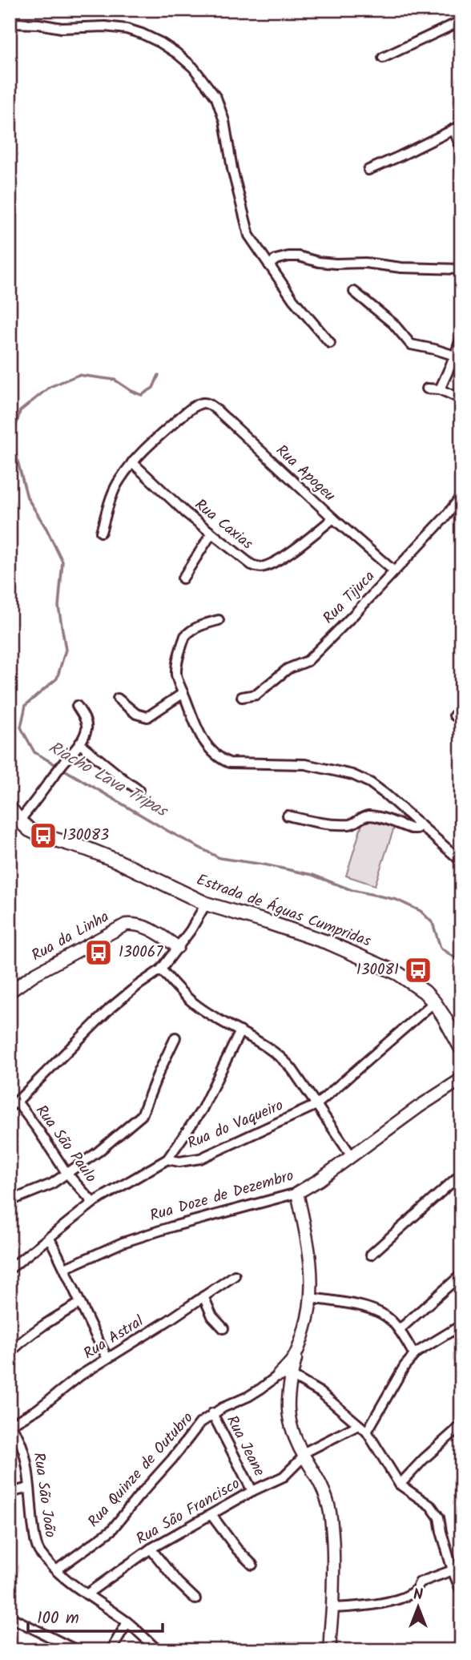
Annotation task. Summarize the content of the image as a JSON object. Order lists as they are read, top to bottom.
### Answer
{
  "streets": {
    "main road": ["Estrada de Águas Cumpridas"],
    "street": [
      "Rua Apogeu",
      "Rua Caxias",
      "Rua Tijuca",
      "Rua da Linha",
      "Rua do Vaqueiro",
      "Rua São Paulo",
      "Rua Doze de Dezembro",
      "Rua Astral",
      "Rua Jeane",
      "Rua Quinze de Outubro",
      "Rua São João",
      "Rua São Francisco"
    ]
  },
  "crossings": [
    ["Rua Apogeu", "Rua Caxias"],
    ["Rua Apogeu", "Rua Tijuca"],
    ["Estrada de Águas Cumpridas", "Rua do Vaqueiro"],
    ["Rua Astral", "Rua São João"],
    ["Rua Jeane", "Rua Quinze de Outubro"],
    ["Rua Jeane", "Rua São Francisco"],
    ["Rua Quinze de Outubro", "Rua São João"],
    ["Rua São João", "Rua São Francisco"]
  ],
  "water": ["Riacho Lava Tripas"],
  "places": {
    "bus stop": ["130083", "130067", "130081"]
  },
  "scale_bar": "100 m",
  "north": "top"
}
